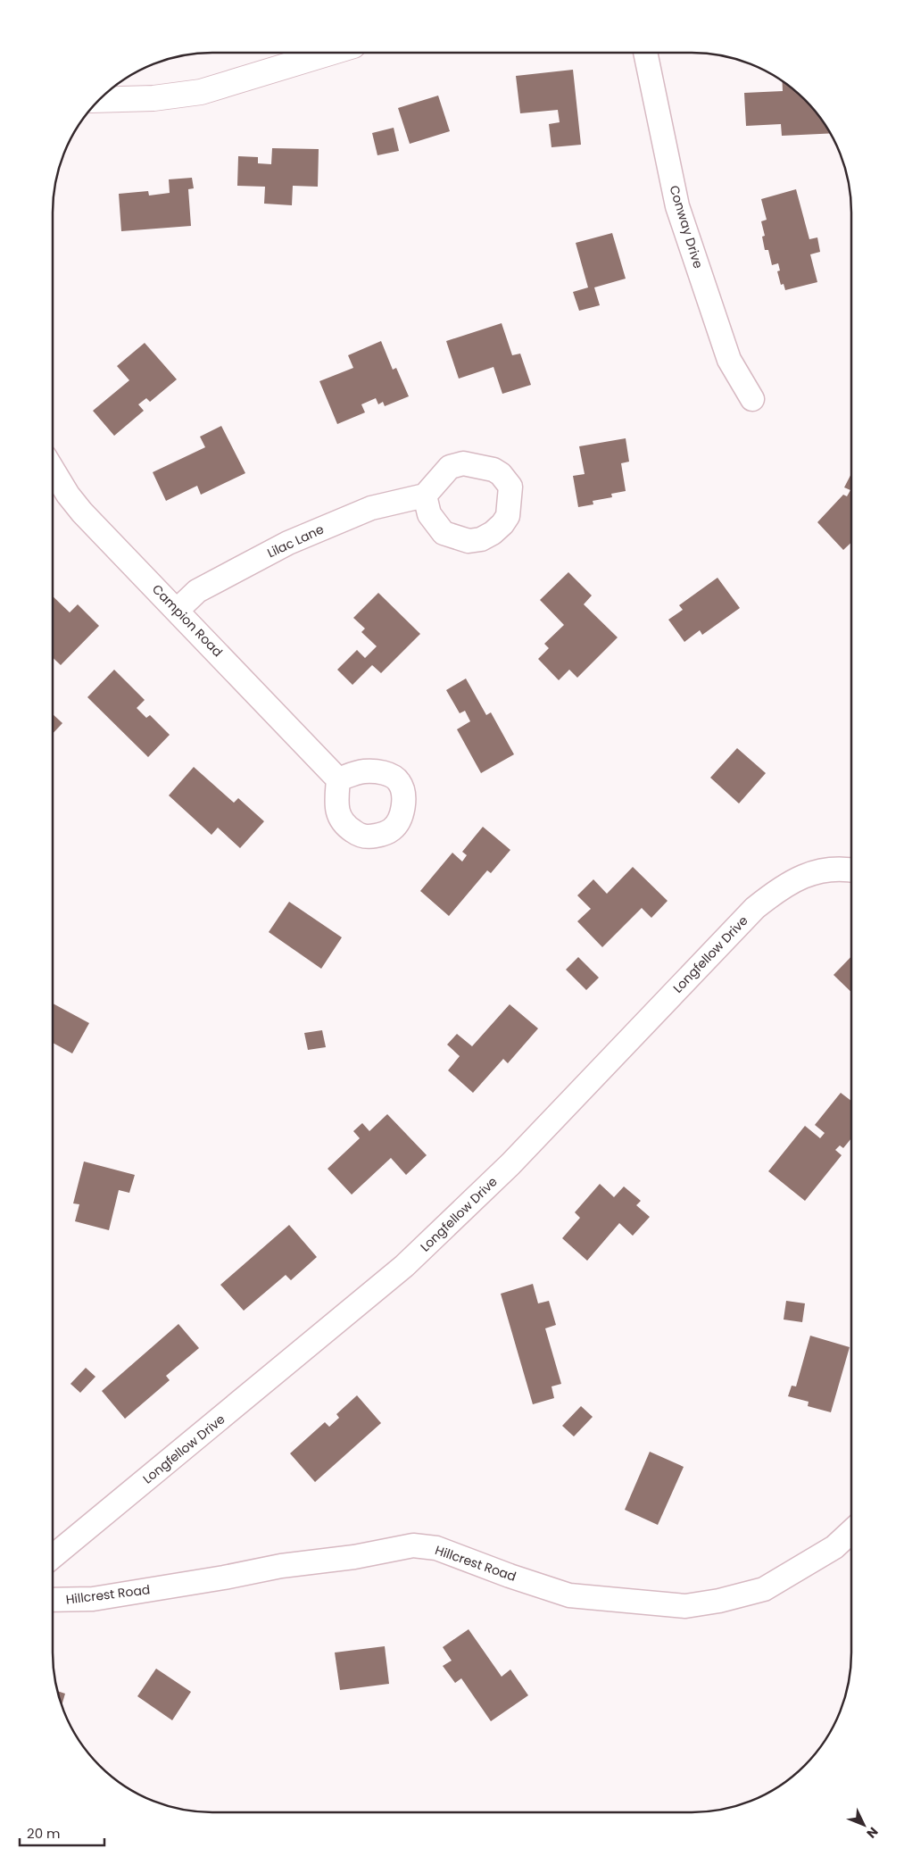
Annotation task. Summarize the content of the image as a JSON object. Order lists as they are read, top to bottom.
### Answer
{
  "streets": {
    "street": [
      "Conway Drive",
      "Lilac Lane",
      "Campion Road",
      "Longfellow Drive",
      "Hillcrest Road"
    ]
  },
  "crossings": [
    ["Lilac Lane", "Campion Road"]
  ],
  "scale_bar": "20 m",
  "north": "bottom right"
}
